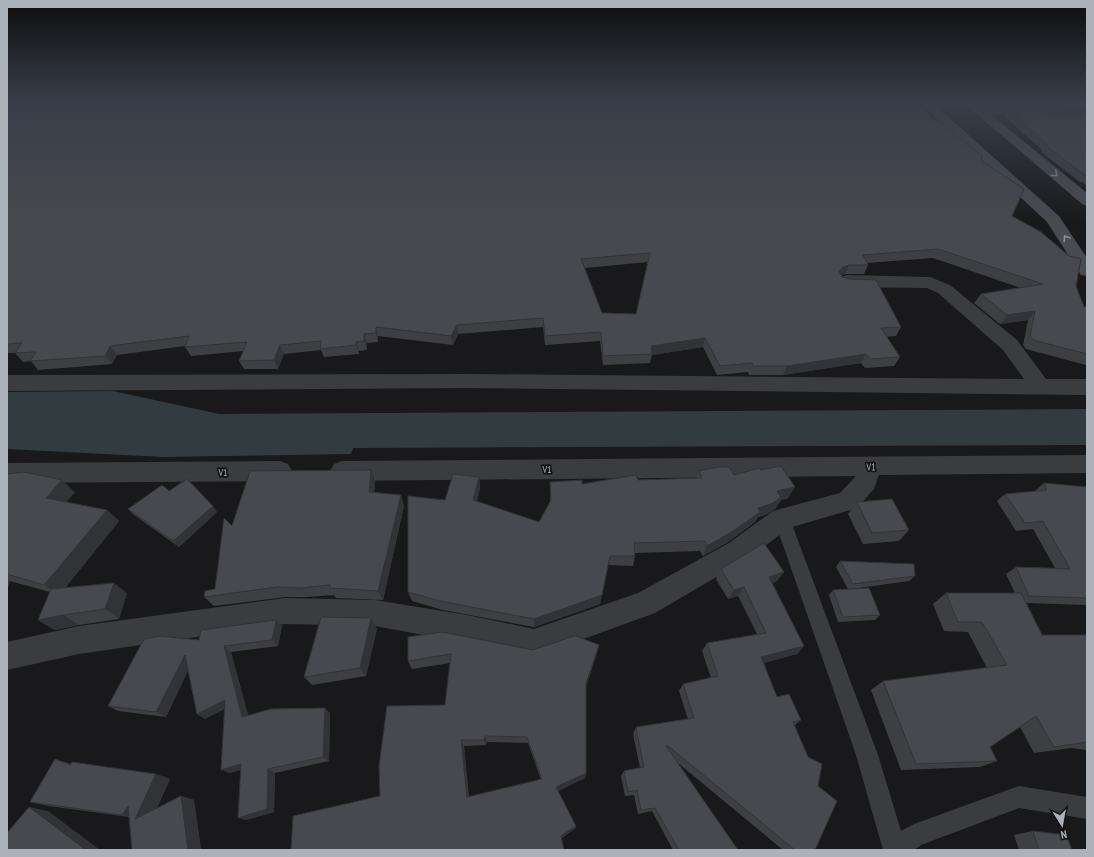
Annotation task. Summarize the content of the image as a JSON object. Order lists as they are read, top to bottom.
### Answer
{
  "streets": {
    "street": ["V1"]
  },
  "north": "bottom"
}
